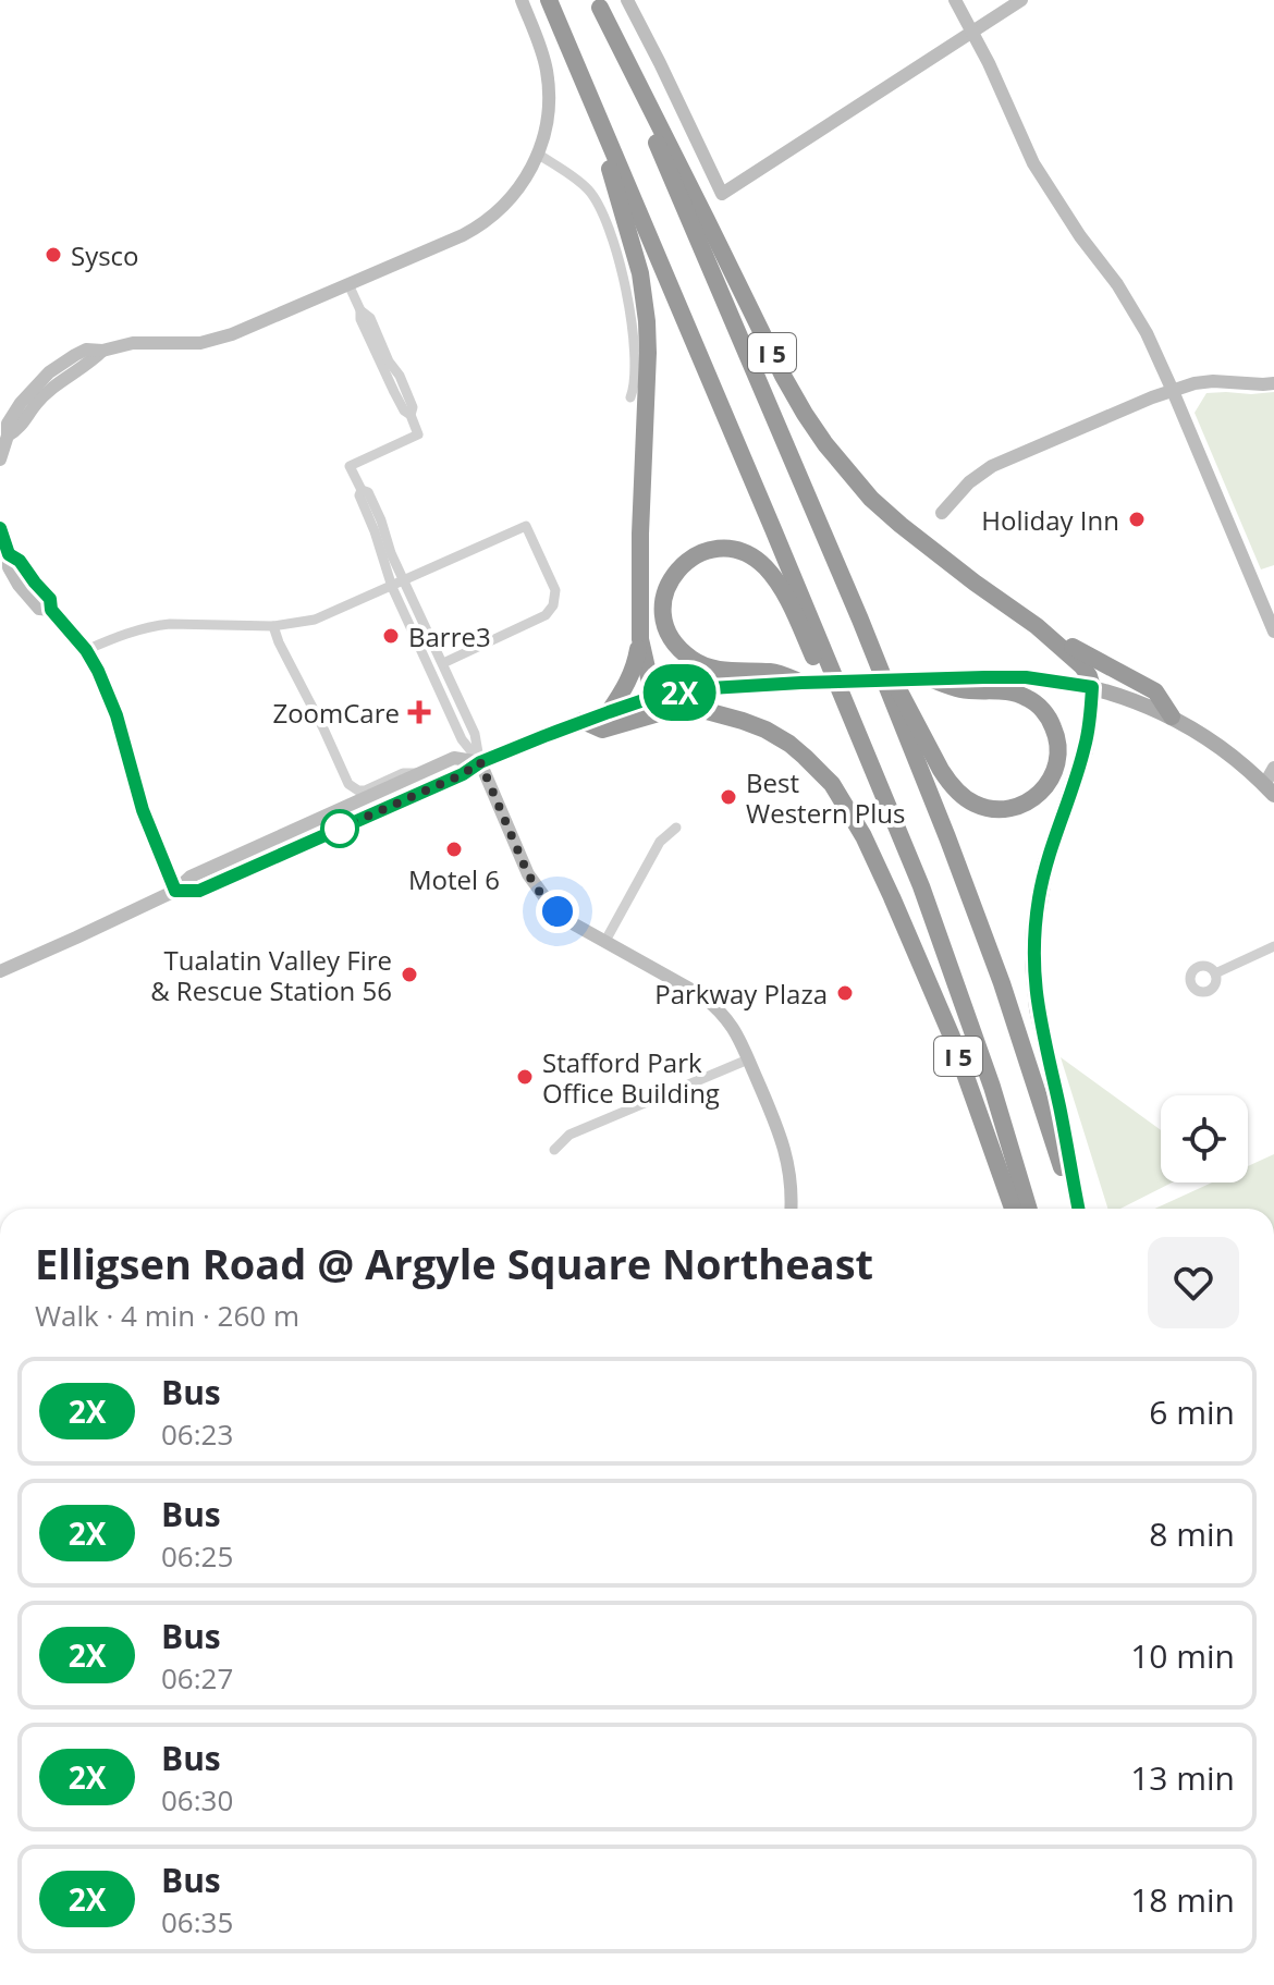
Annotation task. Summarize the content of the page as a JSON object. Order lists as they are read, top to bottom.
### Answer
{
  "streets": {
    "highway": ["I 5"]
  },
  "places": {
    "other": [
      "Sysco",
      "Holiday Inn",
      "Barre3",
      "Best Western Plus",
      "Motel 6",
      "Tualatin Valley Fire & Rescue Station 56",
      "Parkway Plaza",
      "Stafford Park Office Building"
    ],
    "health": ["ZoomCare"]
  },
  "lines": ["bus line 2X"],
  "page": {
    "on_map": "2X",
    "heading": ["Elligsen Road @ Argyle Square Northeast", "Walk · 4 min · 260 m"],
    "list": [
      {
        "mark": "2X",
        "name": "Bus",
        "note": "06:23",
        "value": "6 min"
      },
      {
        "mark": "2X",
        "name": "Bus",
        "note": "06:25",
        "value": "8 min"
      },
      {
        "mark": "2X",
        "name": "Bus",
        "note": "06:27",
        "value": "10 min"
      },
      {
        "mark": "2X",
        "name": "Bus",
        "note": "06:30",
        "value": "13 min"
      },
      {
        "mark": "2X",
        "name": "Bus",
        "note": "06:35",
        "value": "18 min"
      }
    ]
  }
}
